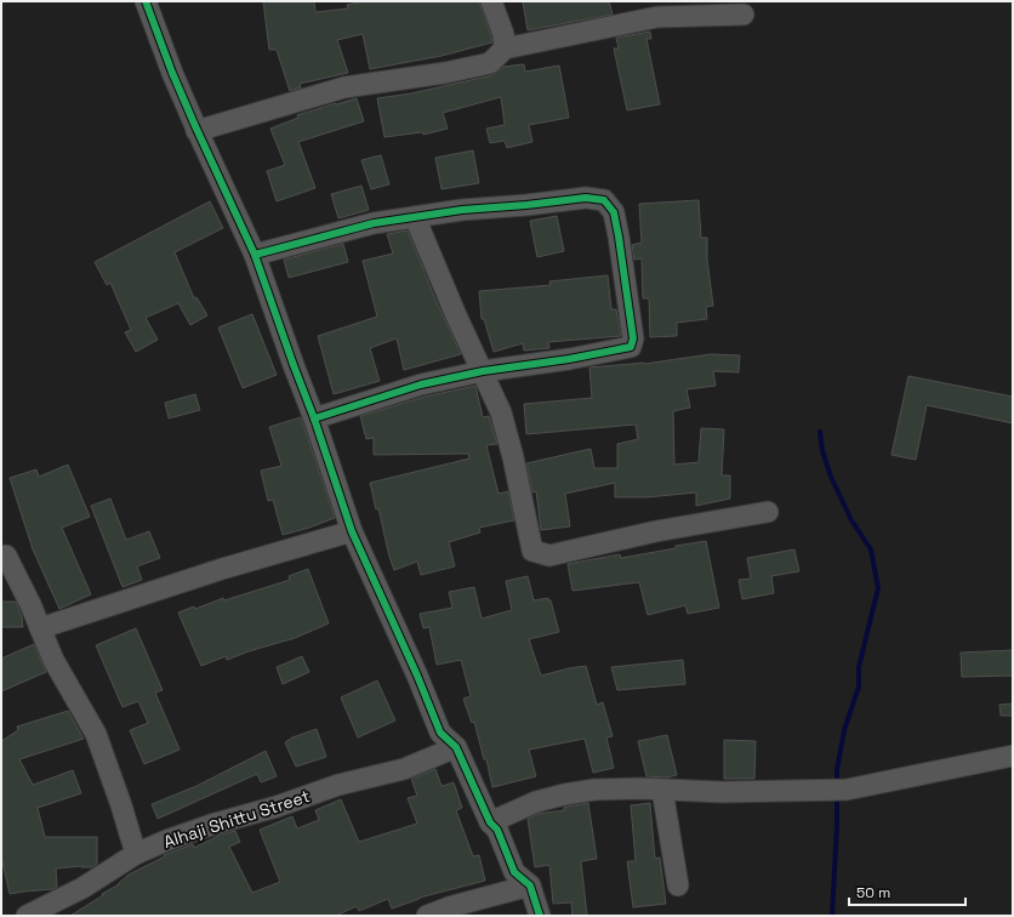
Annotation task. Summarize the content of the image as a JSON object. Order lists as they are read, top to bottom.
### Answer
{
  "streets": {
    "street": ["Alhaji Shittu Street"]
  },
  "scale_bar": "50 m"
}
